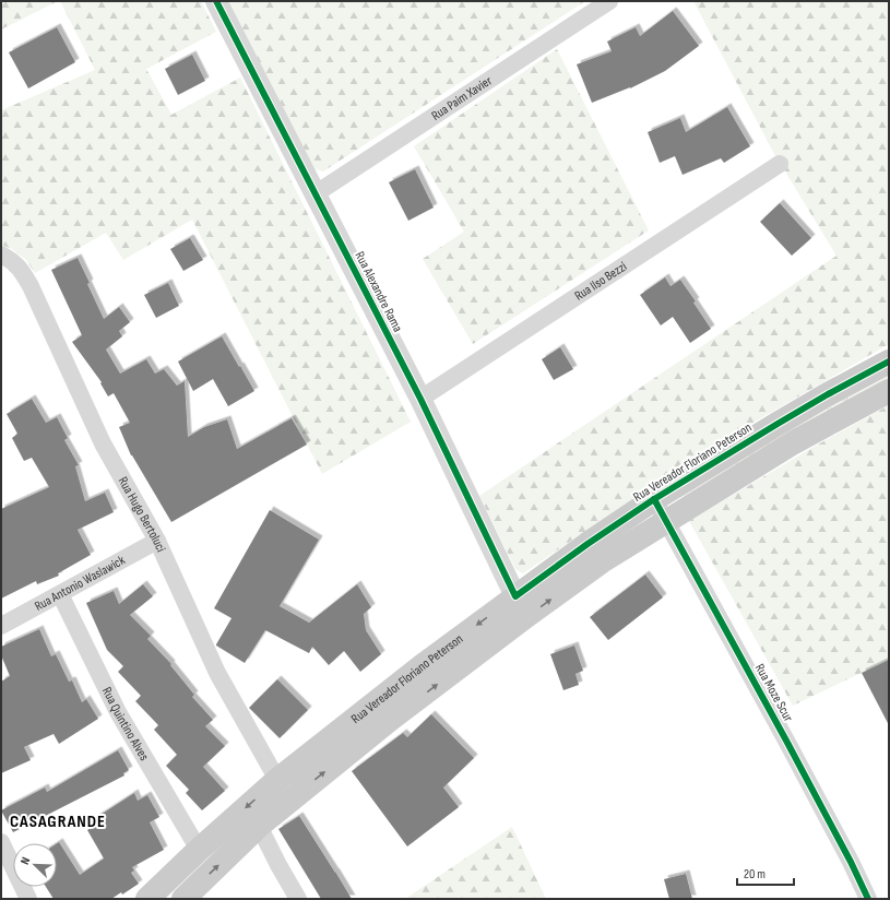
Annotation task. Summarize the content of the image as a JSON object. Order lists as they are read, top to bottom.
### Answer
{
  "streets": {
    "main road": ["Rua Vereador Floriano Peterson"],
    "street": [
      "Rua Paim Xavier",
      "Rua Ilso Bezzi",
      "Rua Alexandre Rama",
      "Rua Hugo Bertoluci",
      "Rua Antonio Waslawick",
      "Rua Moze Scur",
      "Rua Quintino Alves"
    ]
  },
  "crossings": [
    ["Rua Paim Xavier", "Rua Alexandre Rama"],
    ["Rua Ilso Bezzi", "Rua Alexandre Rama"],
    ["Rua Alexandre Rama", "Rua Vereador Floriano Peterson"],
    ["Rua Vereador Floriano Peterson", "Rua Hugo Bertoluci"],
    ["Rua Vereador Floriano Peterson", "Rua Moze Scur"],
    ["Rua Vereador Floriano Peterson", "Rua Quintino Alves"],
    ["Rua Hugo Bertoluci", "Rua Antonio Waslawick"],
    ["Rua Antonio Waslawick", "Rua Quintino Alves"]
  ],
  "districts": ["CASAGRANDE"],
  "scale_bar": "20 m",
  "north": "top left"
}
